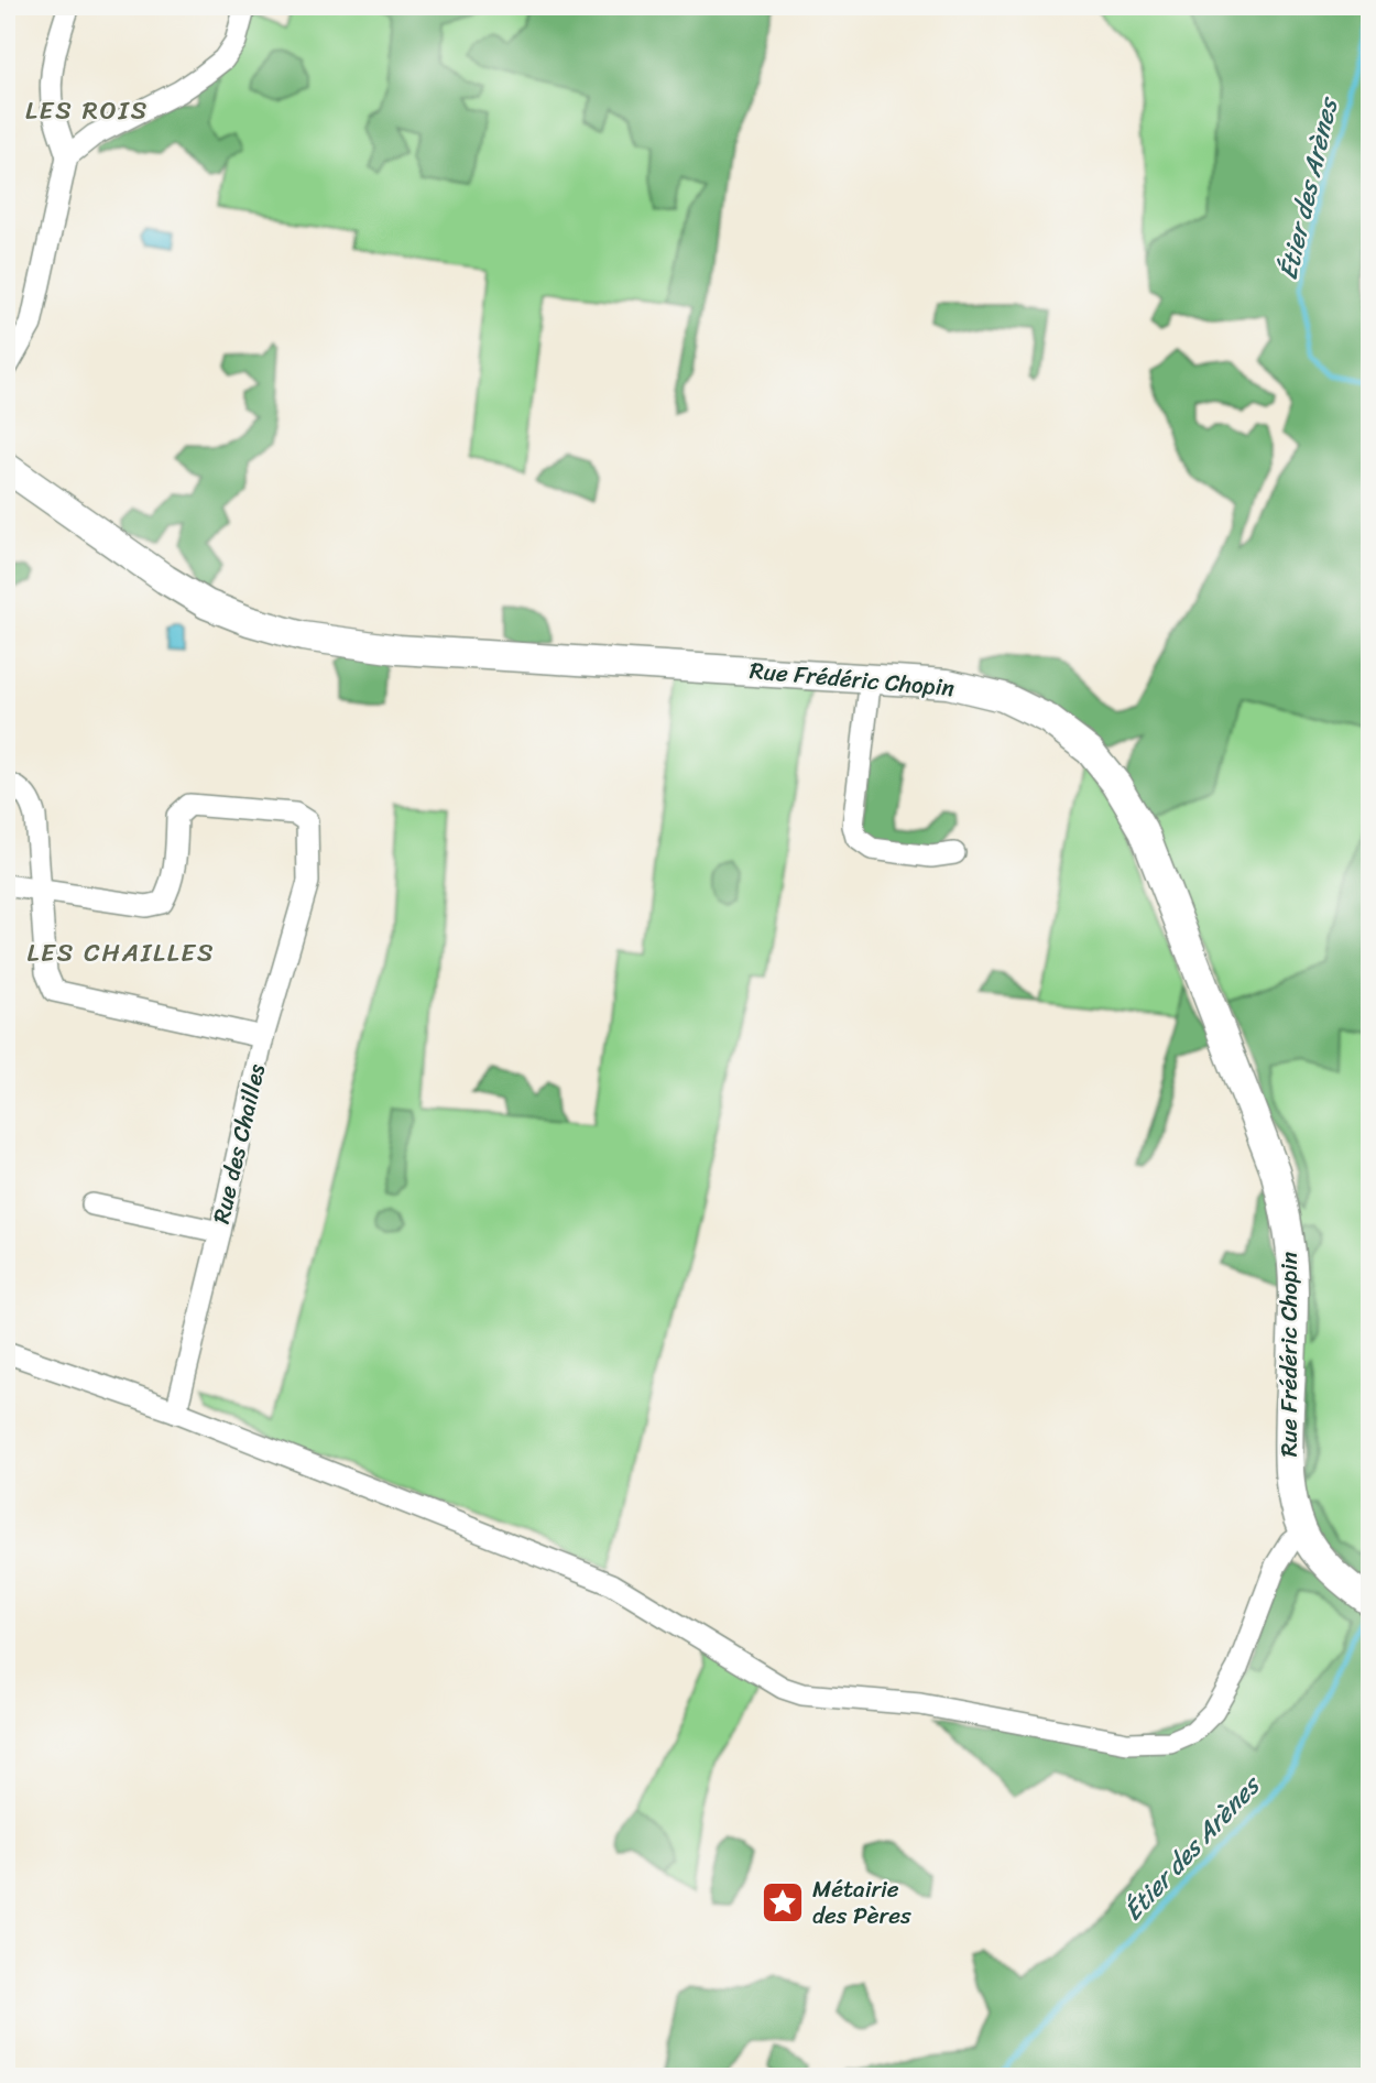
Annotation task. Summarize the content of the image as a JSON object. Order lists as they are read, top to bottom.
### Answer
{
  "streets": {
    "street": ["Rue Frédéric Chopin", "Rue des Chailles"]
  },
  "districts": ["LES ROIS", "LES CHAILLES"],
  "water": ["Étier des Arènes"],
  "places": {
    "place": ["Métairie des Pères"]
  }
}
